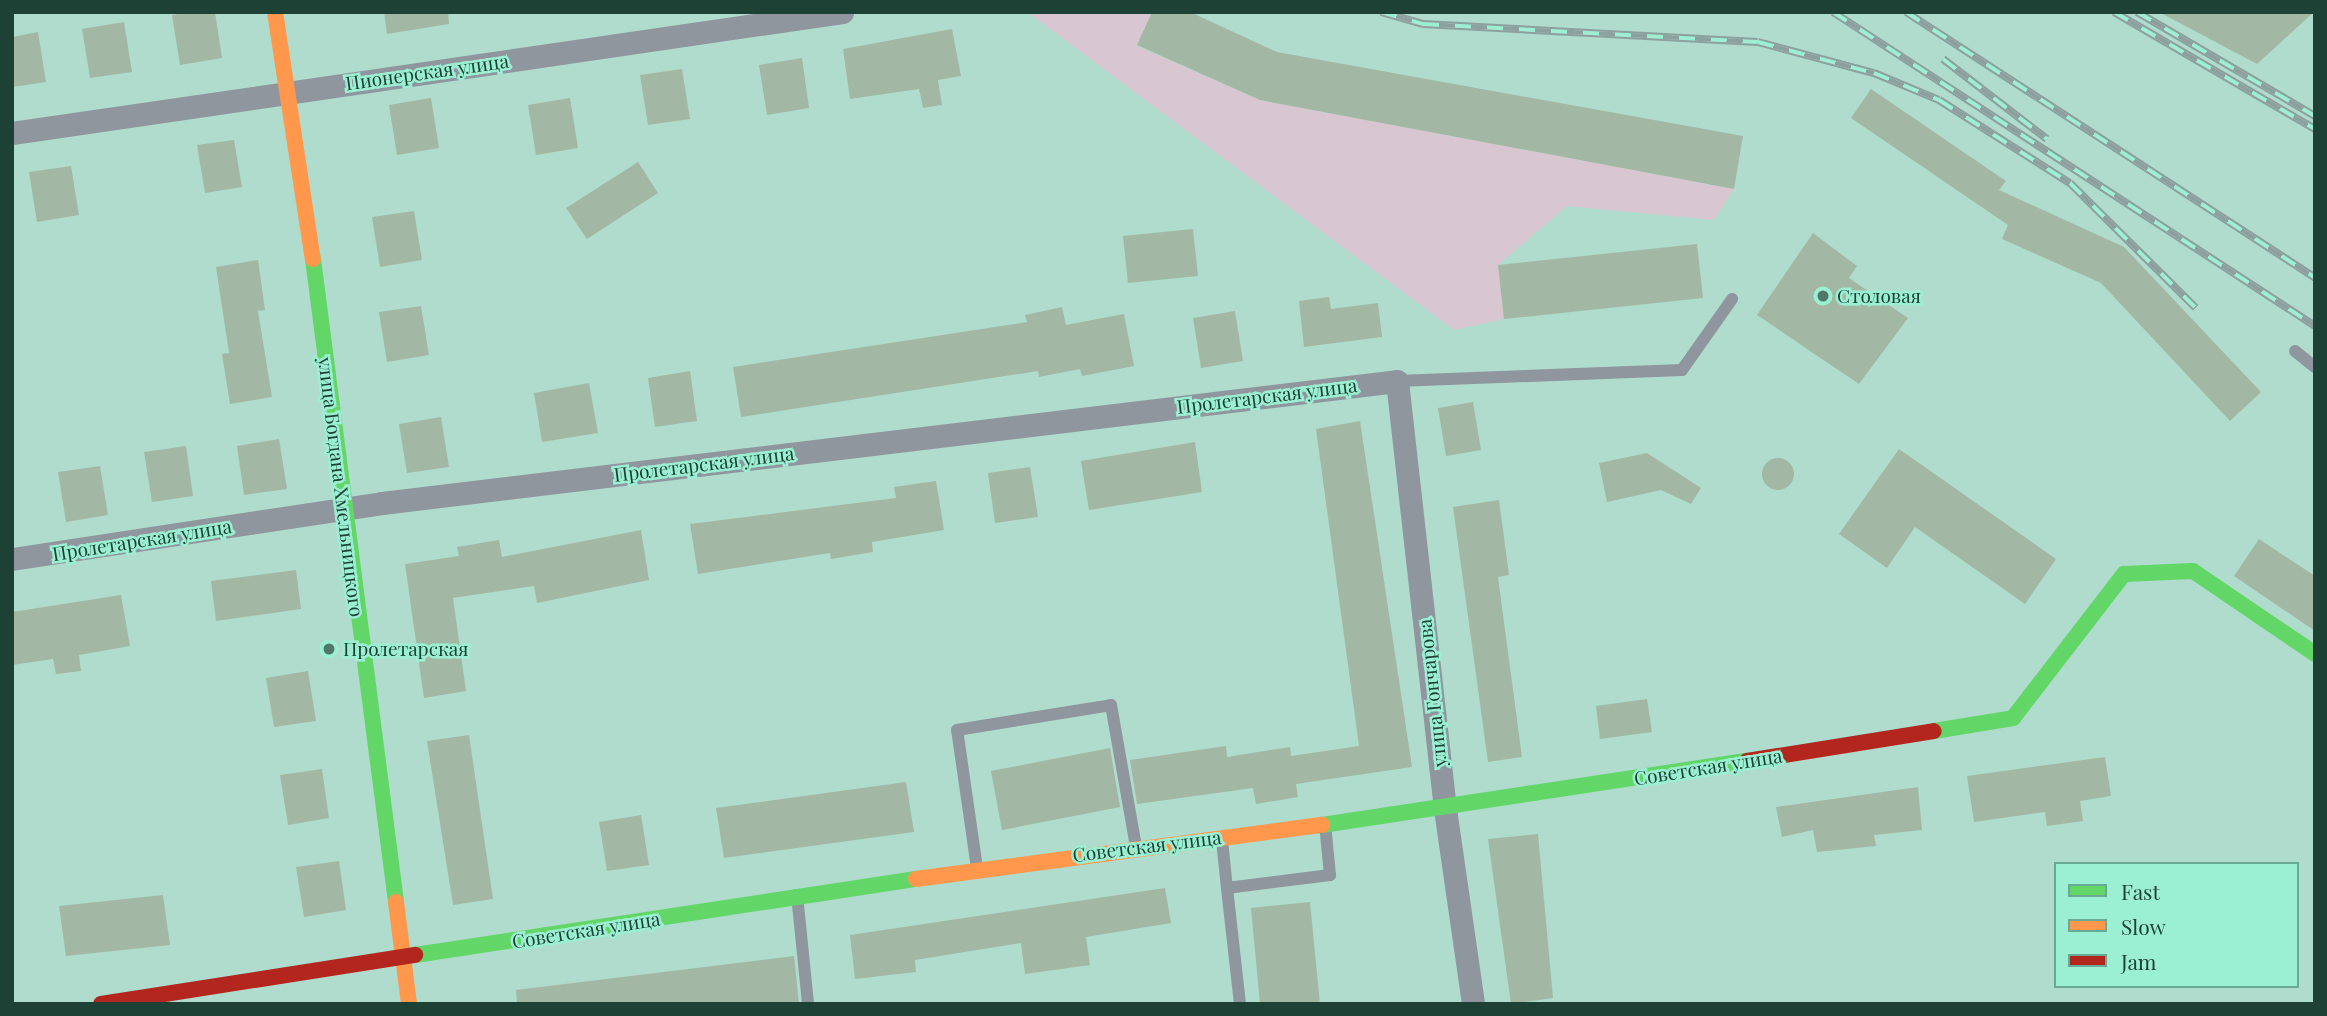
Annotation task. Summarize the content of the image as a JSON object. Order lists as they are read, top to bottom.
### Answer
{
  "streets": {
    "street": [
      "Пионерская улица",
      "Пролетарская улица",
      "улица Богдана Хмельницкого",
      "улица Гончарова",
      "Советская улица"
    ]
  },
  "crossings": [
    ["Пионерская улица", "улица Богдана Хмельницкого"],
    ["Пролетарская улица", "улица Богдана Хмельницкого"],
    ["Пролетарская улица", "улица Гончарова"],
    ["улица Богдана Хмельницкого", "Советская улица"],
    ["улица Гончарова", "Советская улица"]
  ],
  "places": ["Столовая", "Пролетарская"],
  "legend": ["Fast", "Slow", "Jam"]
}
